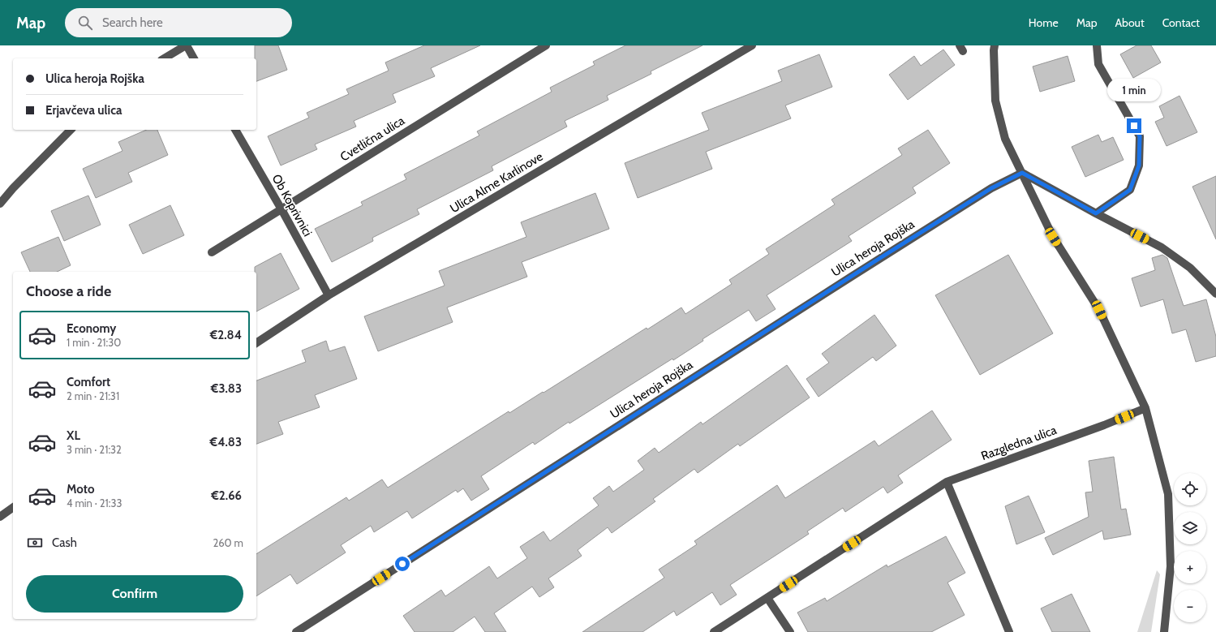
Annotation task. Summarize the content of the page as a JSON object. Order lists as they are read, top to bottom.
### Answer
{
  "streets": {
    "street": [
      "Cvetlična ulica",
      "Ulica Alme Karlinove",
      "Ob Koprivnici",
      "Ulica heroja Rojška",
      "Razgledna ulica"
    ]
  },
  "crossings": [
    ["Cvetlična ulica", "Ob Koprivnici"],
    ["Ulica Alme Karlinove", "Ob Koprivnici"]
  ],
  "page": {
    "header": "Map",
    "search": "Search here",
    "nav": [
      "Home",
      "Map",
      "About",
      "Contact"
    ],
    "banner": ["Ulica heroja Rojška", "Erjavčeva ulica"],
    "bubble": "1 min",
    "heading": "Choose a ride",
    "list": [
      {
        "name": "Economy",
        "note": "1 min · 21:30",
        "value": "€2.84"
      },
      {
        "name": "Comfort",
        "note": "2 min · 21:31",
        "value": "€3.83"
      },
      {
        "name": "XL",
        "note": "3 min · 21:32",
        "value": "€4.83"
      },
      {
        "name": "Moto",
        "note": "4 min · 21:33",
        "value": "€2.66"
      }
    ],
    "map_buttons": ["+", "−"],
    "pay": ["Cash", "260 m"],
    "buttons": "Confirm"
  }
}
